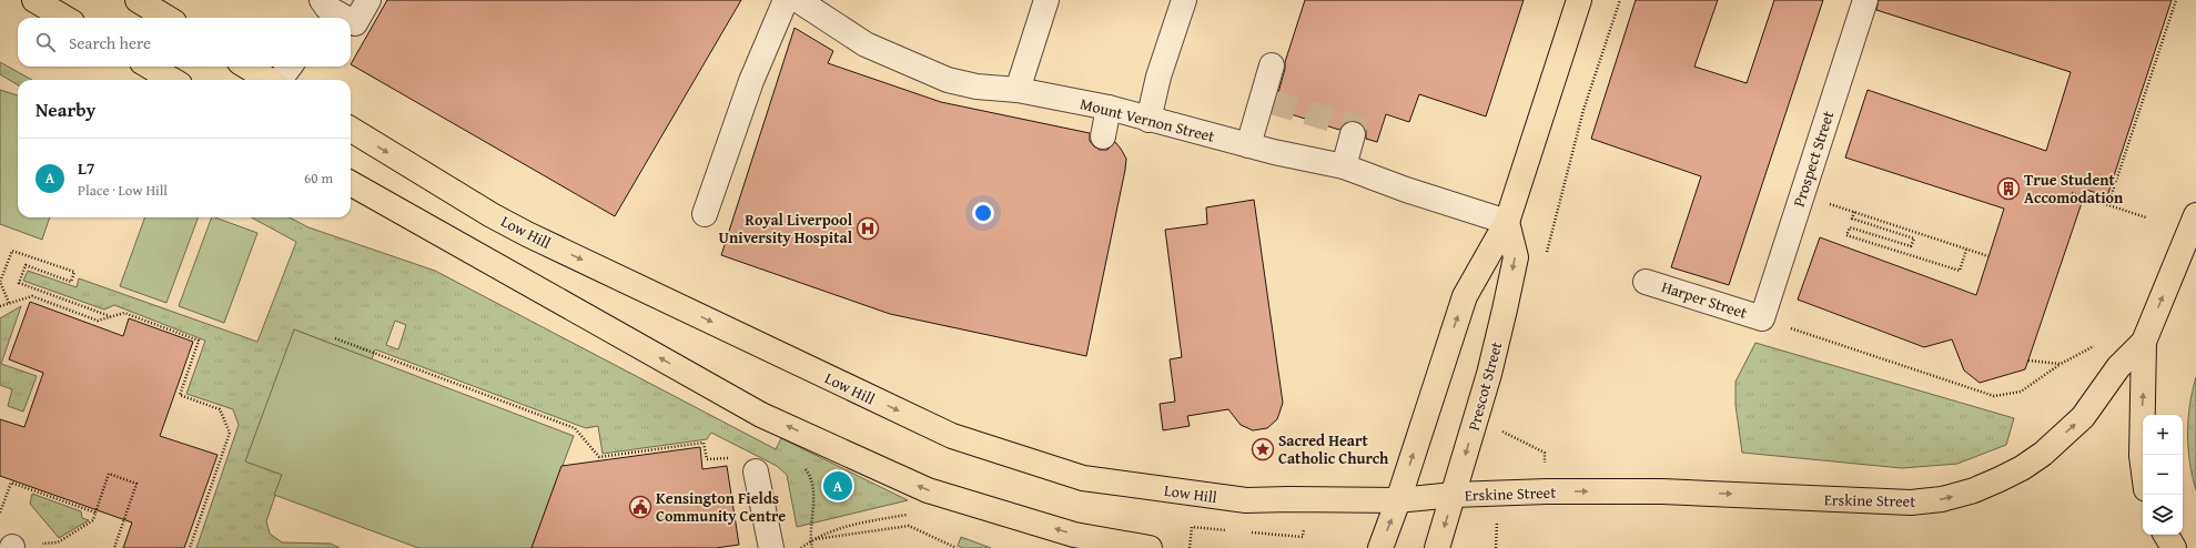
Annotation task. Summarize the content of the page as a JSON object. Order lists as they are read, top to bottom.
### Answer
{
  "streets": {
    "main road": ["Low Hill", "Prescot Street", "Erskine Street"],
    "street": ["Mount Vernon Street", "Prospect Street", "Harper Street"]
  },
  "crossings": [
    ["Mount Vernon Street", "Prescot Street"],
    ["Prospect Street", "Harper Street"],
    ["Low Hill", "Erskine Street"],
    ["Prescot Street", "Erskine Street"]
  ],
  "one_way": ["Erskine Street"],
  "places": {
    "building": ["True Student Accomodation"],
    "hospital": ["Royal Liverpool University Hospital"],
    "place": ["Sacred Heart Catholic Church"],
    "public building": ["Kensington Fields Community Centre"]
  },
  "page": {
    "search": "Search here",
    "heading": "Nearby",
    "list": [
      {
        "mark": "A",
        "name": "L7",
        "note": "Place · Low Hill",
        "value": "60 m"
      }
    ],
    "map_buttons": ["+", "−"],
    "pins": "A"
  }
}
